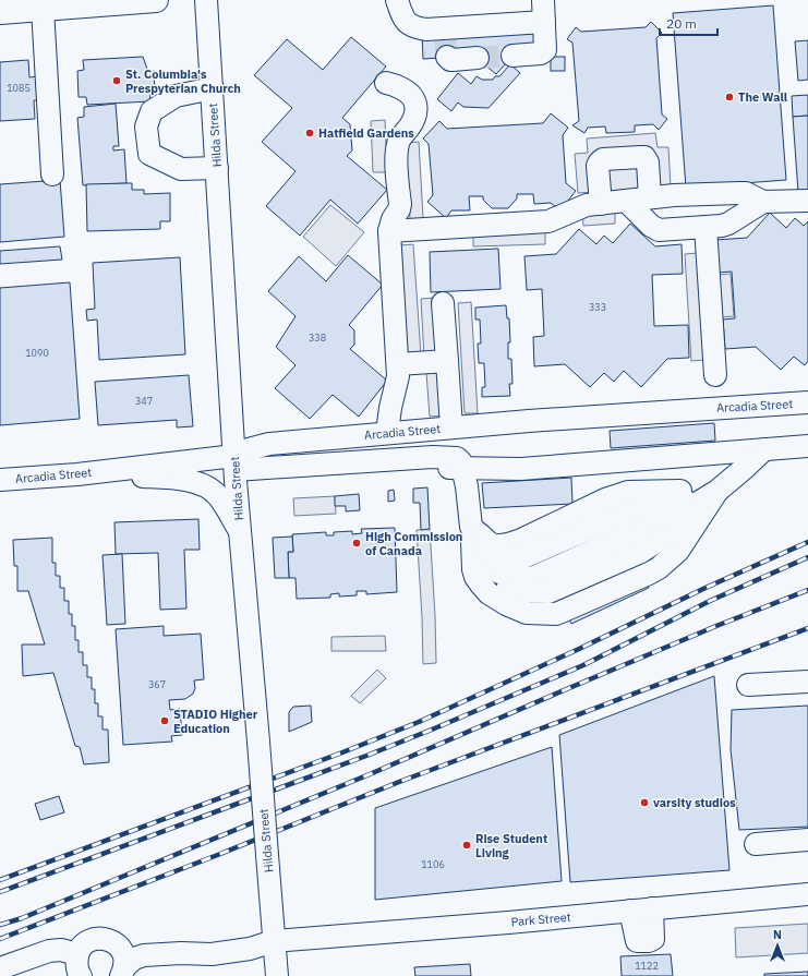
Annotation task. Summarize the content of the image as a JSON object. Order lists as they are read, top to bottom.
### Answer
{
  "streets": {
    "street": ["Hilda Street", "Arcadia Street", "Park Street"]
  },
  "crossings": [
    ["Hilda Street", "Arcadia Street"],
    ["Hilda Street", "Park Street"]
  ],
  "places": [
    "St. Columbia's Prespyterian Church",
    "The Wall",
    "Hatfield Gardens",
    "High Commission of Canada",
    "STADIO Higher Education",
    "varsity studios",
    "Rise Student Living"
  ],
  "house_numbers": [
    "1085",
    "333",
    "338",
    "1090",
    "347",
    "367",
    "1106",
    "1122"
  ],
  "scale_bar": "20 m",
  "north": "top"
}
